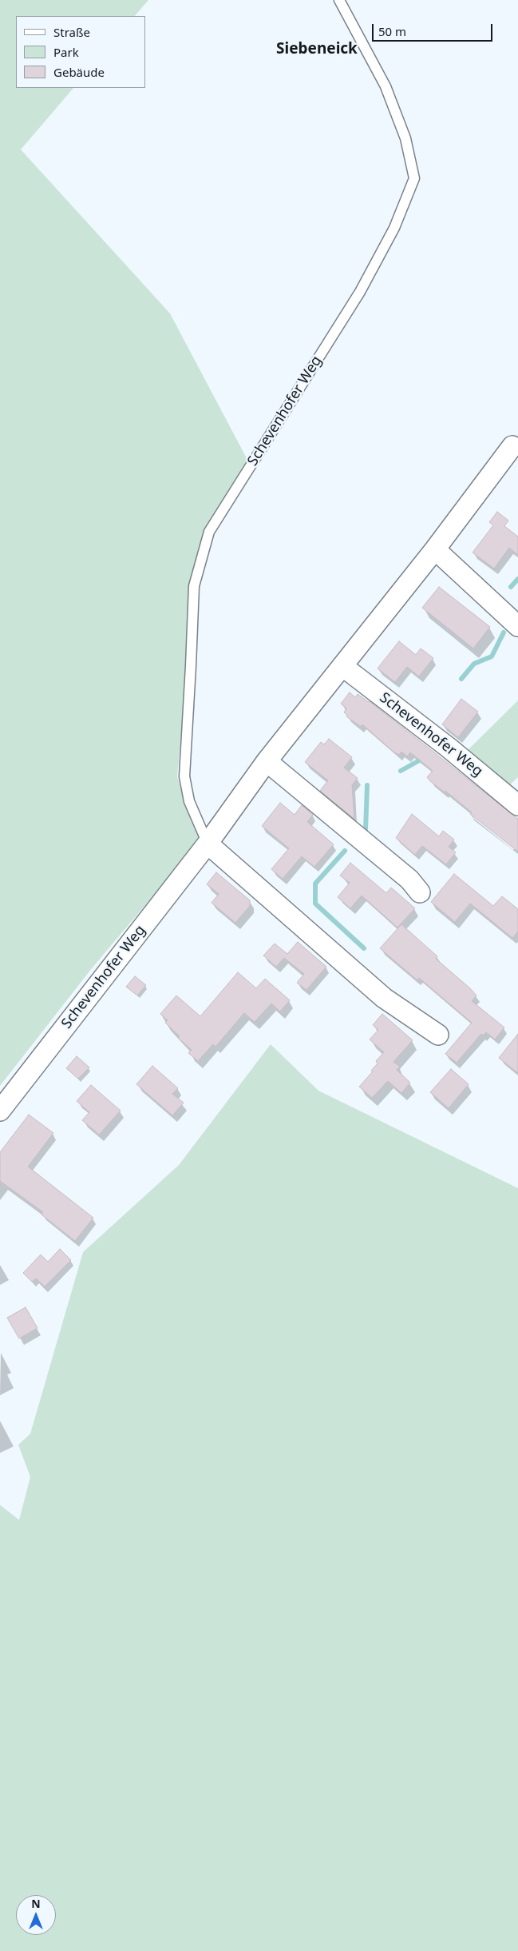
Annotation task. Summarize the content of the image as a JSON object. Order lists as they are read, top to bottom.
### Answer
{
  "streets": {
    "street": ["Schevenhofer Weg"]
  },
  "districts": ["Siebeneick"],
  "legend": ["Straße", "Park", "Gebäude"],
  "scale_bar": "50 m",
  "north": "top"
}
